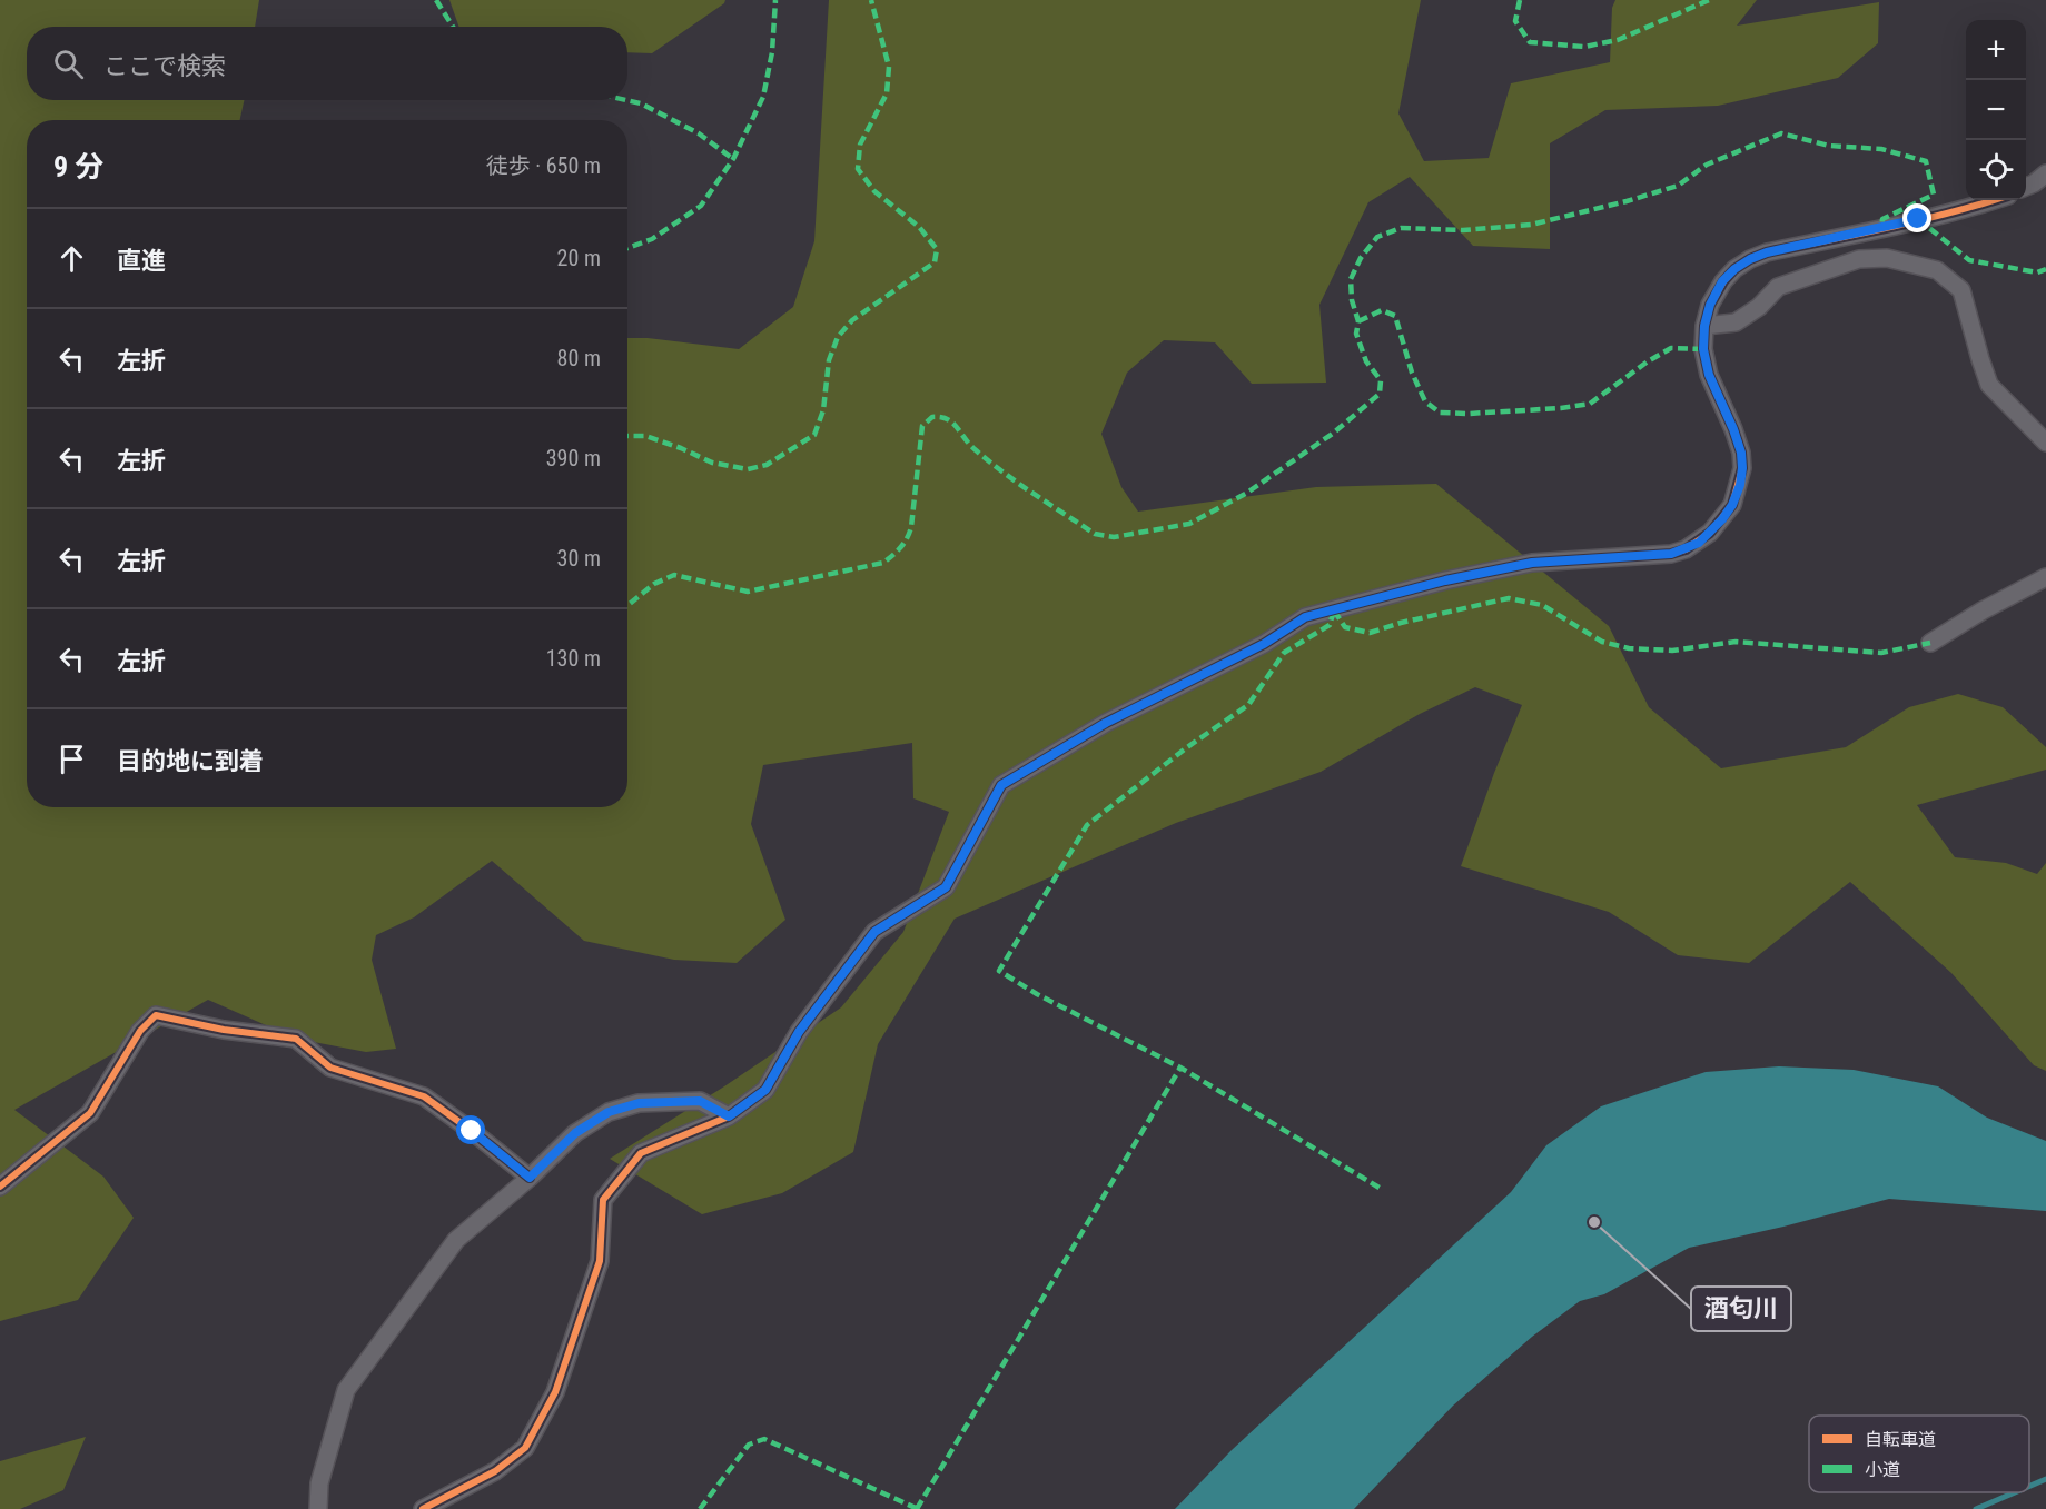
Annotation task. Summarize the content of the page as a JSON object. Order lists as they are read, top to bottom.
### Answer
{
  "places": ["酒匂川"],
  "legend": ["自転車道", "小道"],
  "page": {
    "map_buttons": ["+", "−"],
    "search": "ここで検索",
    "heading": ["9 分", "徒歩 · 650 m"],
    "list": [
      ["直進", "20 m"],
      ["左折", "80 m"],
      ["左折", "390 m"],
      ["左折", "30 m"],
      ["左折", "130 m"],
      "目的地に到着"
    ]
  }
}
